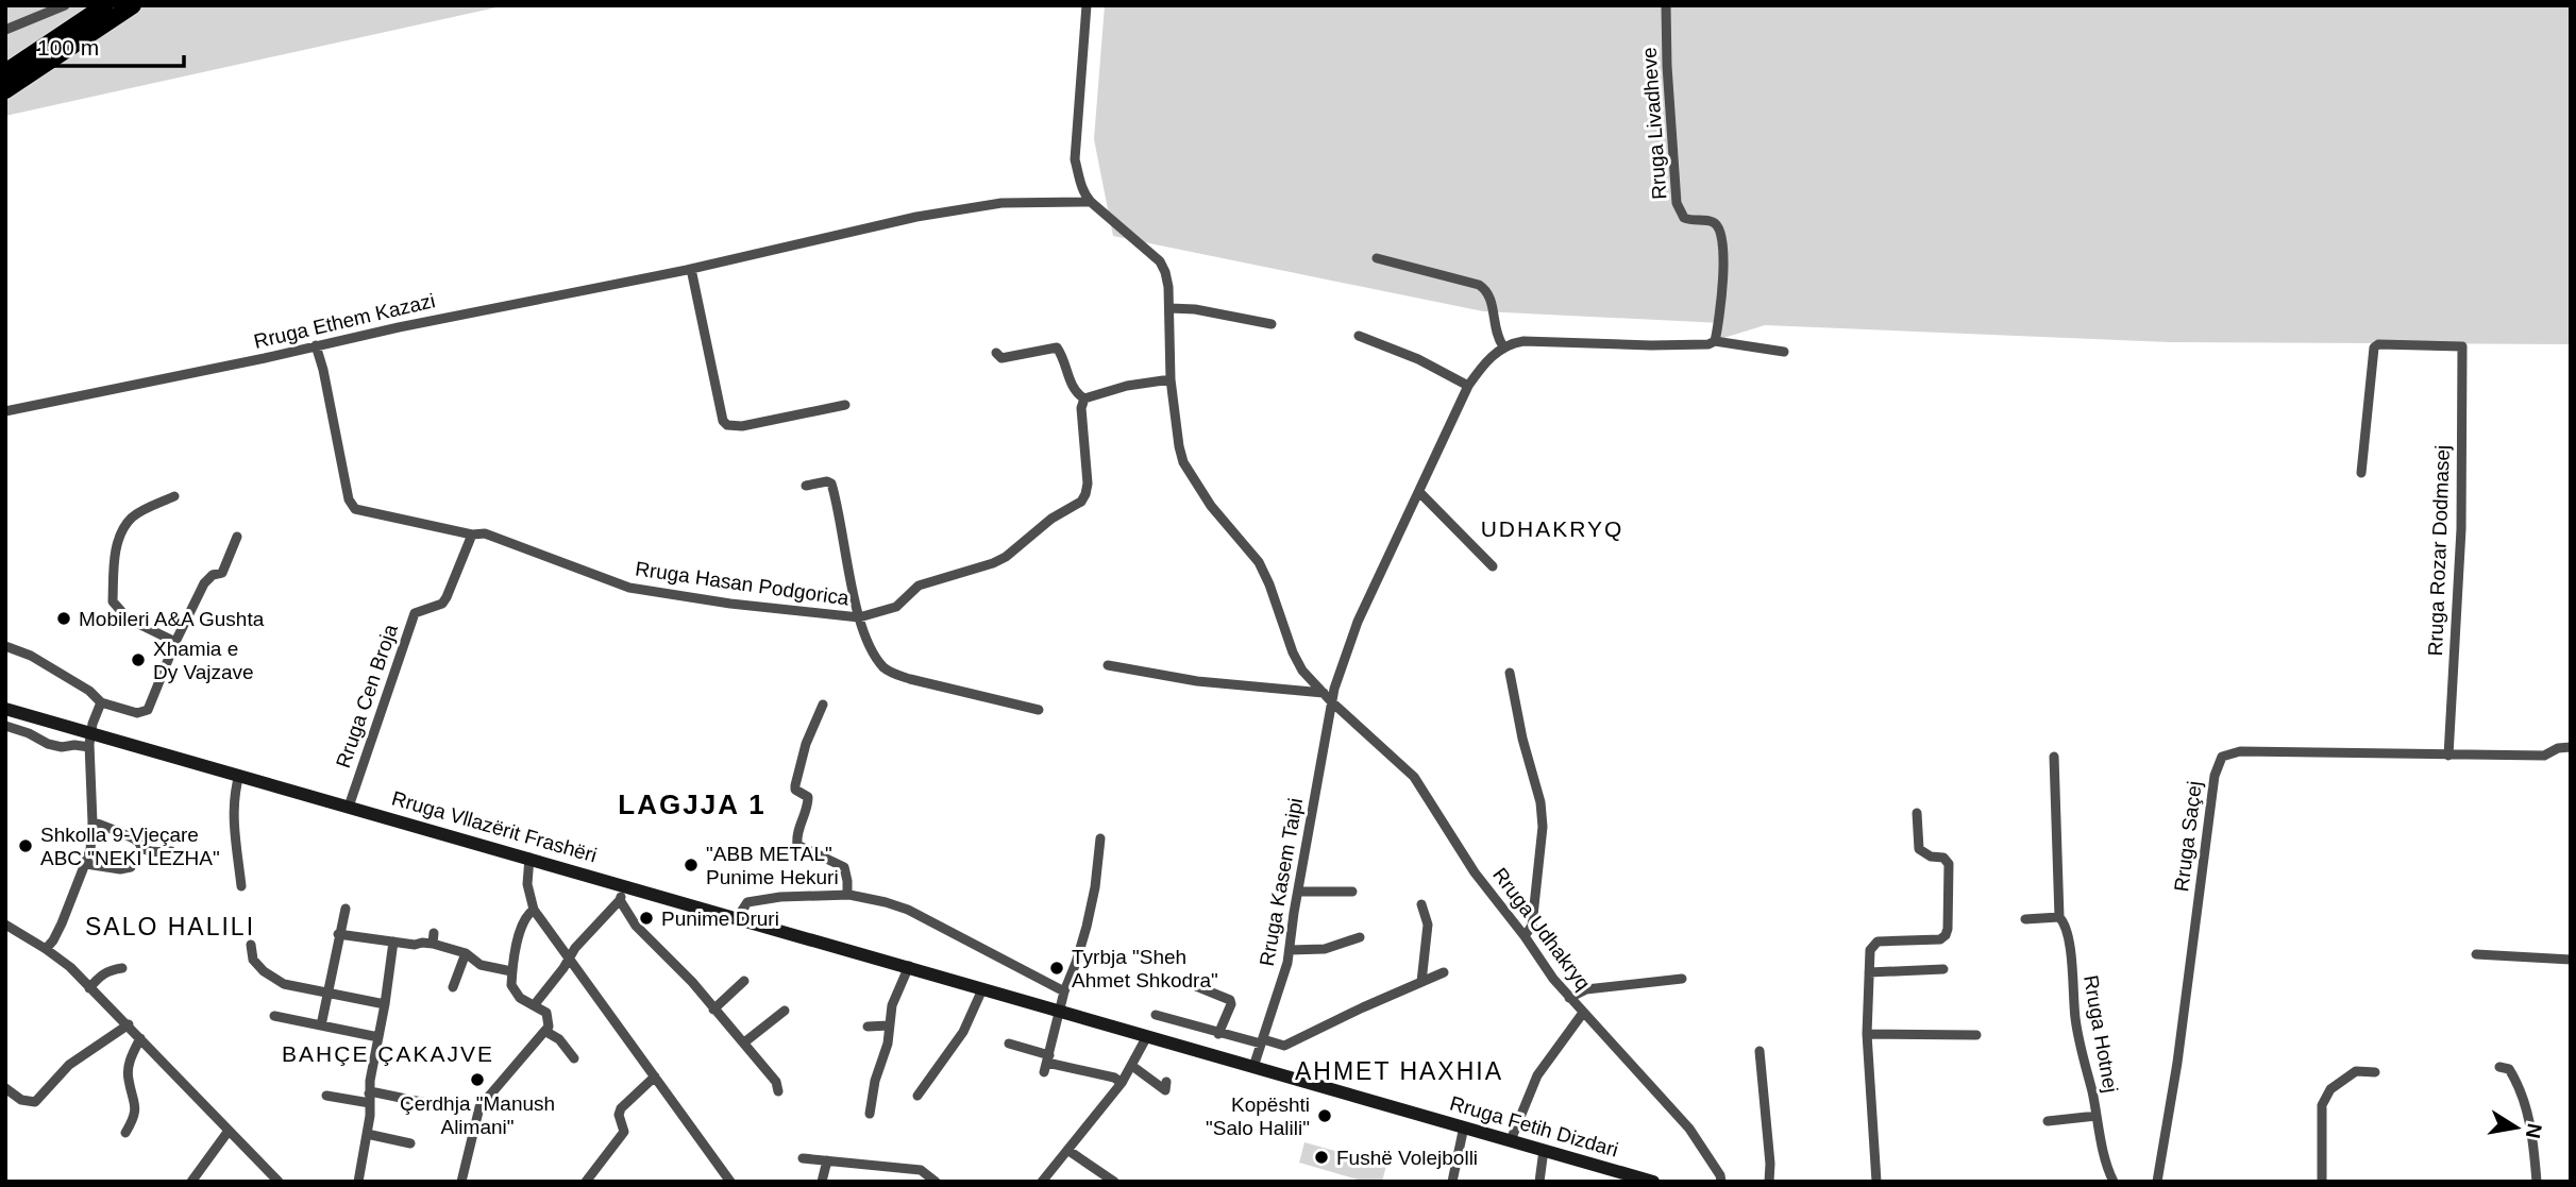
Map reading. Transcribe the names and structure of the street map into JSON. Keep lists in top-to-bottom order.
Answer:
{
  "streets": {
    "main road": ["Rruga Vllazërit Frashëri", "Rruga Fetih Dizdari"],
    "street": [
      "Rruga Livadheve",
      "Rruga Ethem Kazazi",
      "Rruga Rozar Dodmasej",
      "Rruga Hasan Podgorica",
      "Rruga Cen Broja",
      "Rruga Saçej",
      "Rruga Kasem Taipi",
      "Rruga Udhakryq",
      "Rruga Hotnej"
    ]
  },
  "crossings": [
    ["Rruga Ethem Kazazi", "Rruga Hasan Podgorica"],
    ["Rruga Ethem Kazazi", "Rruga Udhakryq"],
    ["Rruga Rozar Dodmasej", "Rruga Saçej"],
    ["Rruga Hasan Podgorica", "Rruga Cen Broja"],
    ["Rruga Cen Broja", "Rruga Vllazërit Frashëri"],
    ["Rruga Vllazërit Frashëri", "Rruga Fetih Dizdari"],
    ["Rruga Kasem Taipi", "Rruga Udhakryq"],
    ["Rruga Kasem Taipi", "Rruga Fetih Dizdari"]
  ],
  "districts": [
    "UDHAKRYQ",
    "LAGJJA 1",
    "SALO HALILI",
    "BAHÇE ÇAKAJVE",
    "AHMET HAXHIA"
  ],
  "places": [
    "Mobileri A&A Gushta",
    "Xhamia e Dy Vajzave",
    "Shkolla 9-Vjeçare ABC \"NEKI LEZHA\"",
    "\"ABB METAL\" Punime Hekuri",
    "Punime Druri",
    "Tyrbja \"Sheh Ahmet Shkodra\"",
    "Çerdhja \"Manush Alimani\"",
    "Kopështi \"Salo Halili\"",
    "Fushë Volejbolli"
  ],
  "scale_bar": "100 m",
  "north": "right"
}
